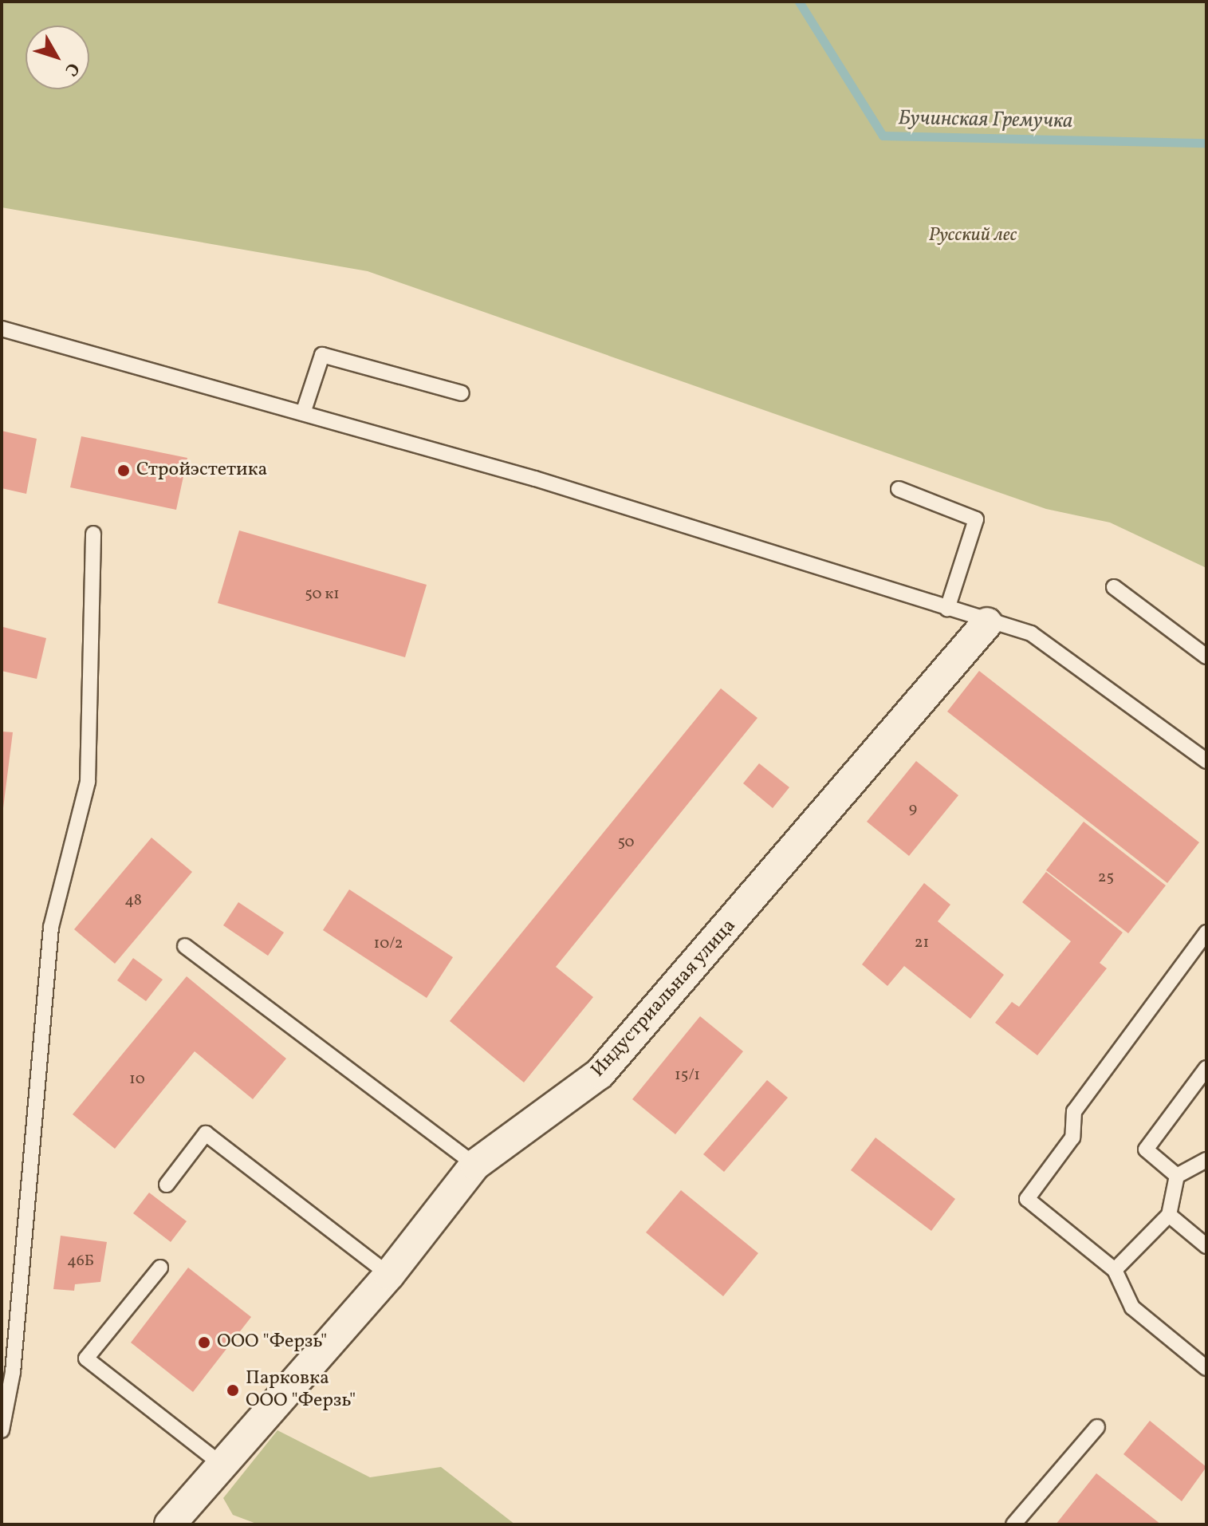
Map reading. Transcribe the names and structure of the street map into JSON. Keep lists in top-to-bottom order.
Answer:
{
  "streets": {
    "street": ["Индустриальная улица"]
  },
  "water": ["Бучинская Гремучка"],
  "parks": ["Русский лес"],
  "places": ["Стройэстетика", "ООО \"Ферзь\"", "Парковка ООО \"Ферзь\""],
  "house_numbers": [
    "50 к1",
    "9",
    "50",
    "25",
    "48",
    "21",
    "10/2",
    "15/1",
    "10",
    "46Б"
  ],
  "north": "bottom right"
}
